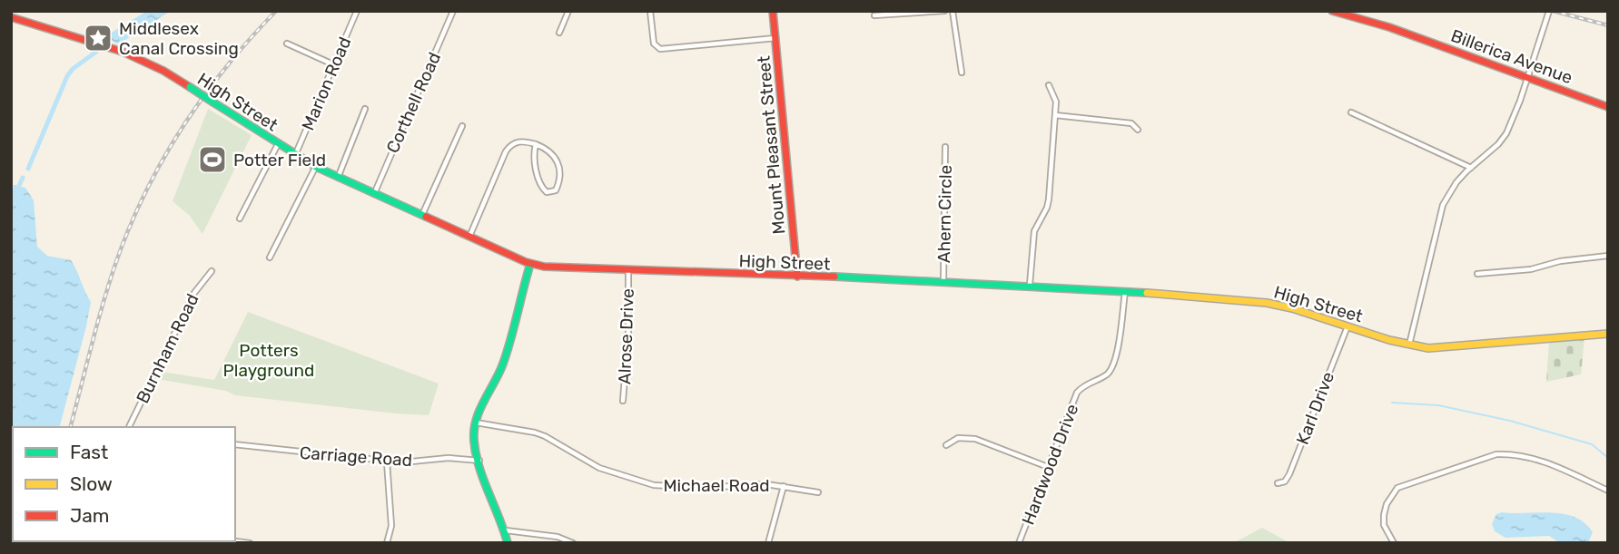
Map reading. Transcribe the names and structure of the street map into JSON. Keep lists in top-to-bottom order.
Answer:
{
  "streets": {
    "main road": ["Billerica Avenue", "High Street", "Mount Pleasant Street"],
    "street": [
      "Marion Road",
      "Corthell Road",
      "Ahern Circle",
      "Alrose Drive",
      "Burnham Road",
      "Karl Drive",
      "Carriage Road",
      "Hardwood Drive",
      "Michael Road"
    ]
  },
  "crossings": [
    ["Marion Road", "High Street"],
    ["High Street", "Corthell Road"],
    ["High Street", "Mount Pleasant Street"],
    ["High Street", "Ahern Circle"],
    ["High Street", "Alrose Drive"],
    ["High Street", "Karl Drive"],
    ["High Street", "Hardwood Drive"]
  ],
  "parks": ["Potters Playground"],
  "places": {
    "place": ["Middlesex Canal Crossing"],
    "sports": ["Potter Field"]
  },
  "legend": ["Fast", "Slow", "Jam"]
}
